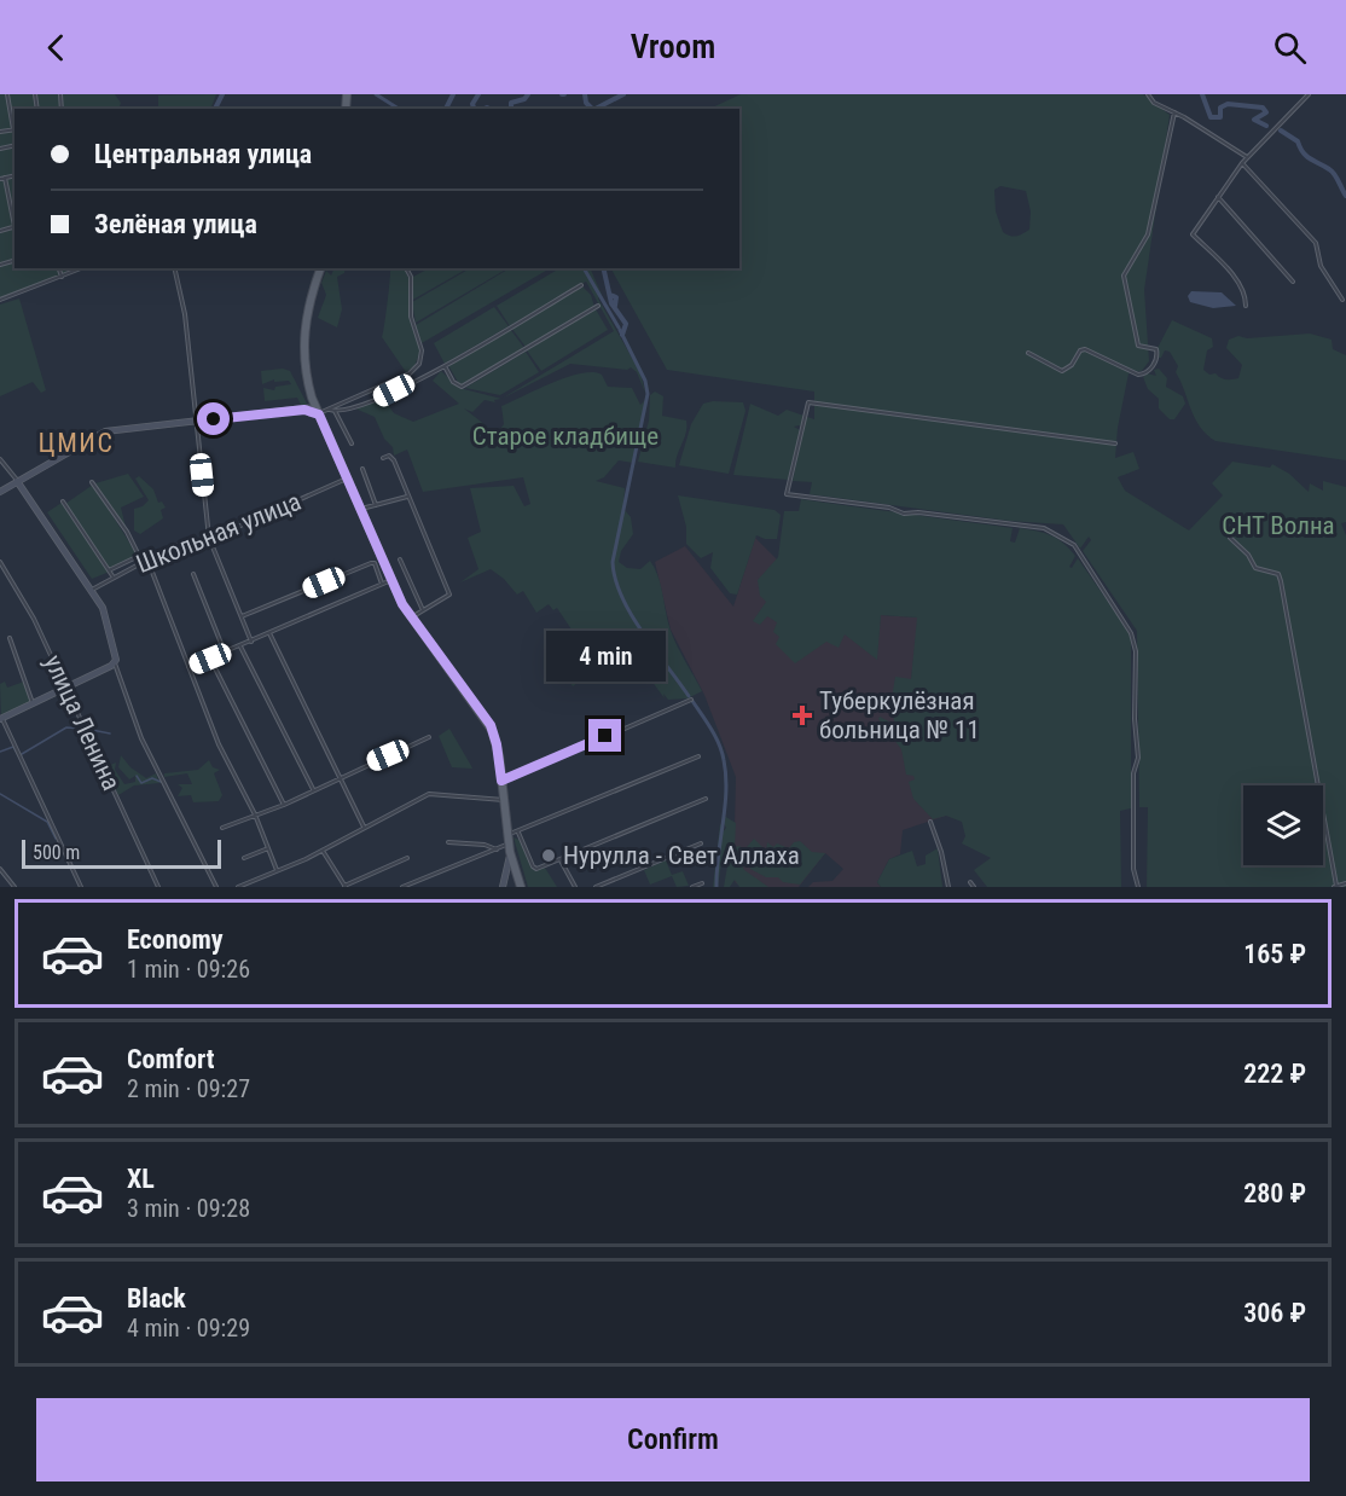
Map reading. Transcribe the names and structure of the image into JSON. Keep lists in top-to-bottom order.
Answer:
{
  "streets": {
    "street": ["Школьная улица", "улица Ленина"]
  },
  "districts": ["ЦМИС"],
  "parks": ["Старое кладбище", "СНТ Волна"],
  "places": {
    "health": ["Туберкулёзная больница № 11"],
    "other": ["Нурулла - Свет Аллаха"]
  },
  "scale_bar": "500 m",
  "page": {
    "header": "Vroom",
    "banner": ["Центральная улица", "Зелёная улица"],
    "bubble": "4 min",
    "scale": "500 m",
    "list": [
      {
        "name": "Economy",
        "note": "1 min · 09:26",
        "value": "165 ₽"
      },
      {
        "name": "Comfort",
        "note": "2 min · 09:27",
        "value": "222 ₽"
      },
      {
        "name": "XL",
        "note": "3 min · 09:28",
        "value": "280 ₽"
      },
      {
        "name": "Black",
        "note": "4 min · 09:29",
        "value": "306 ₽"
      }
    ],
    "buttons": "Confirm"
  }
}
